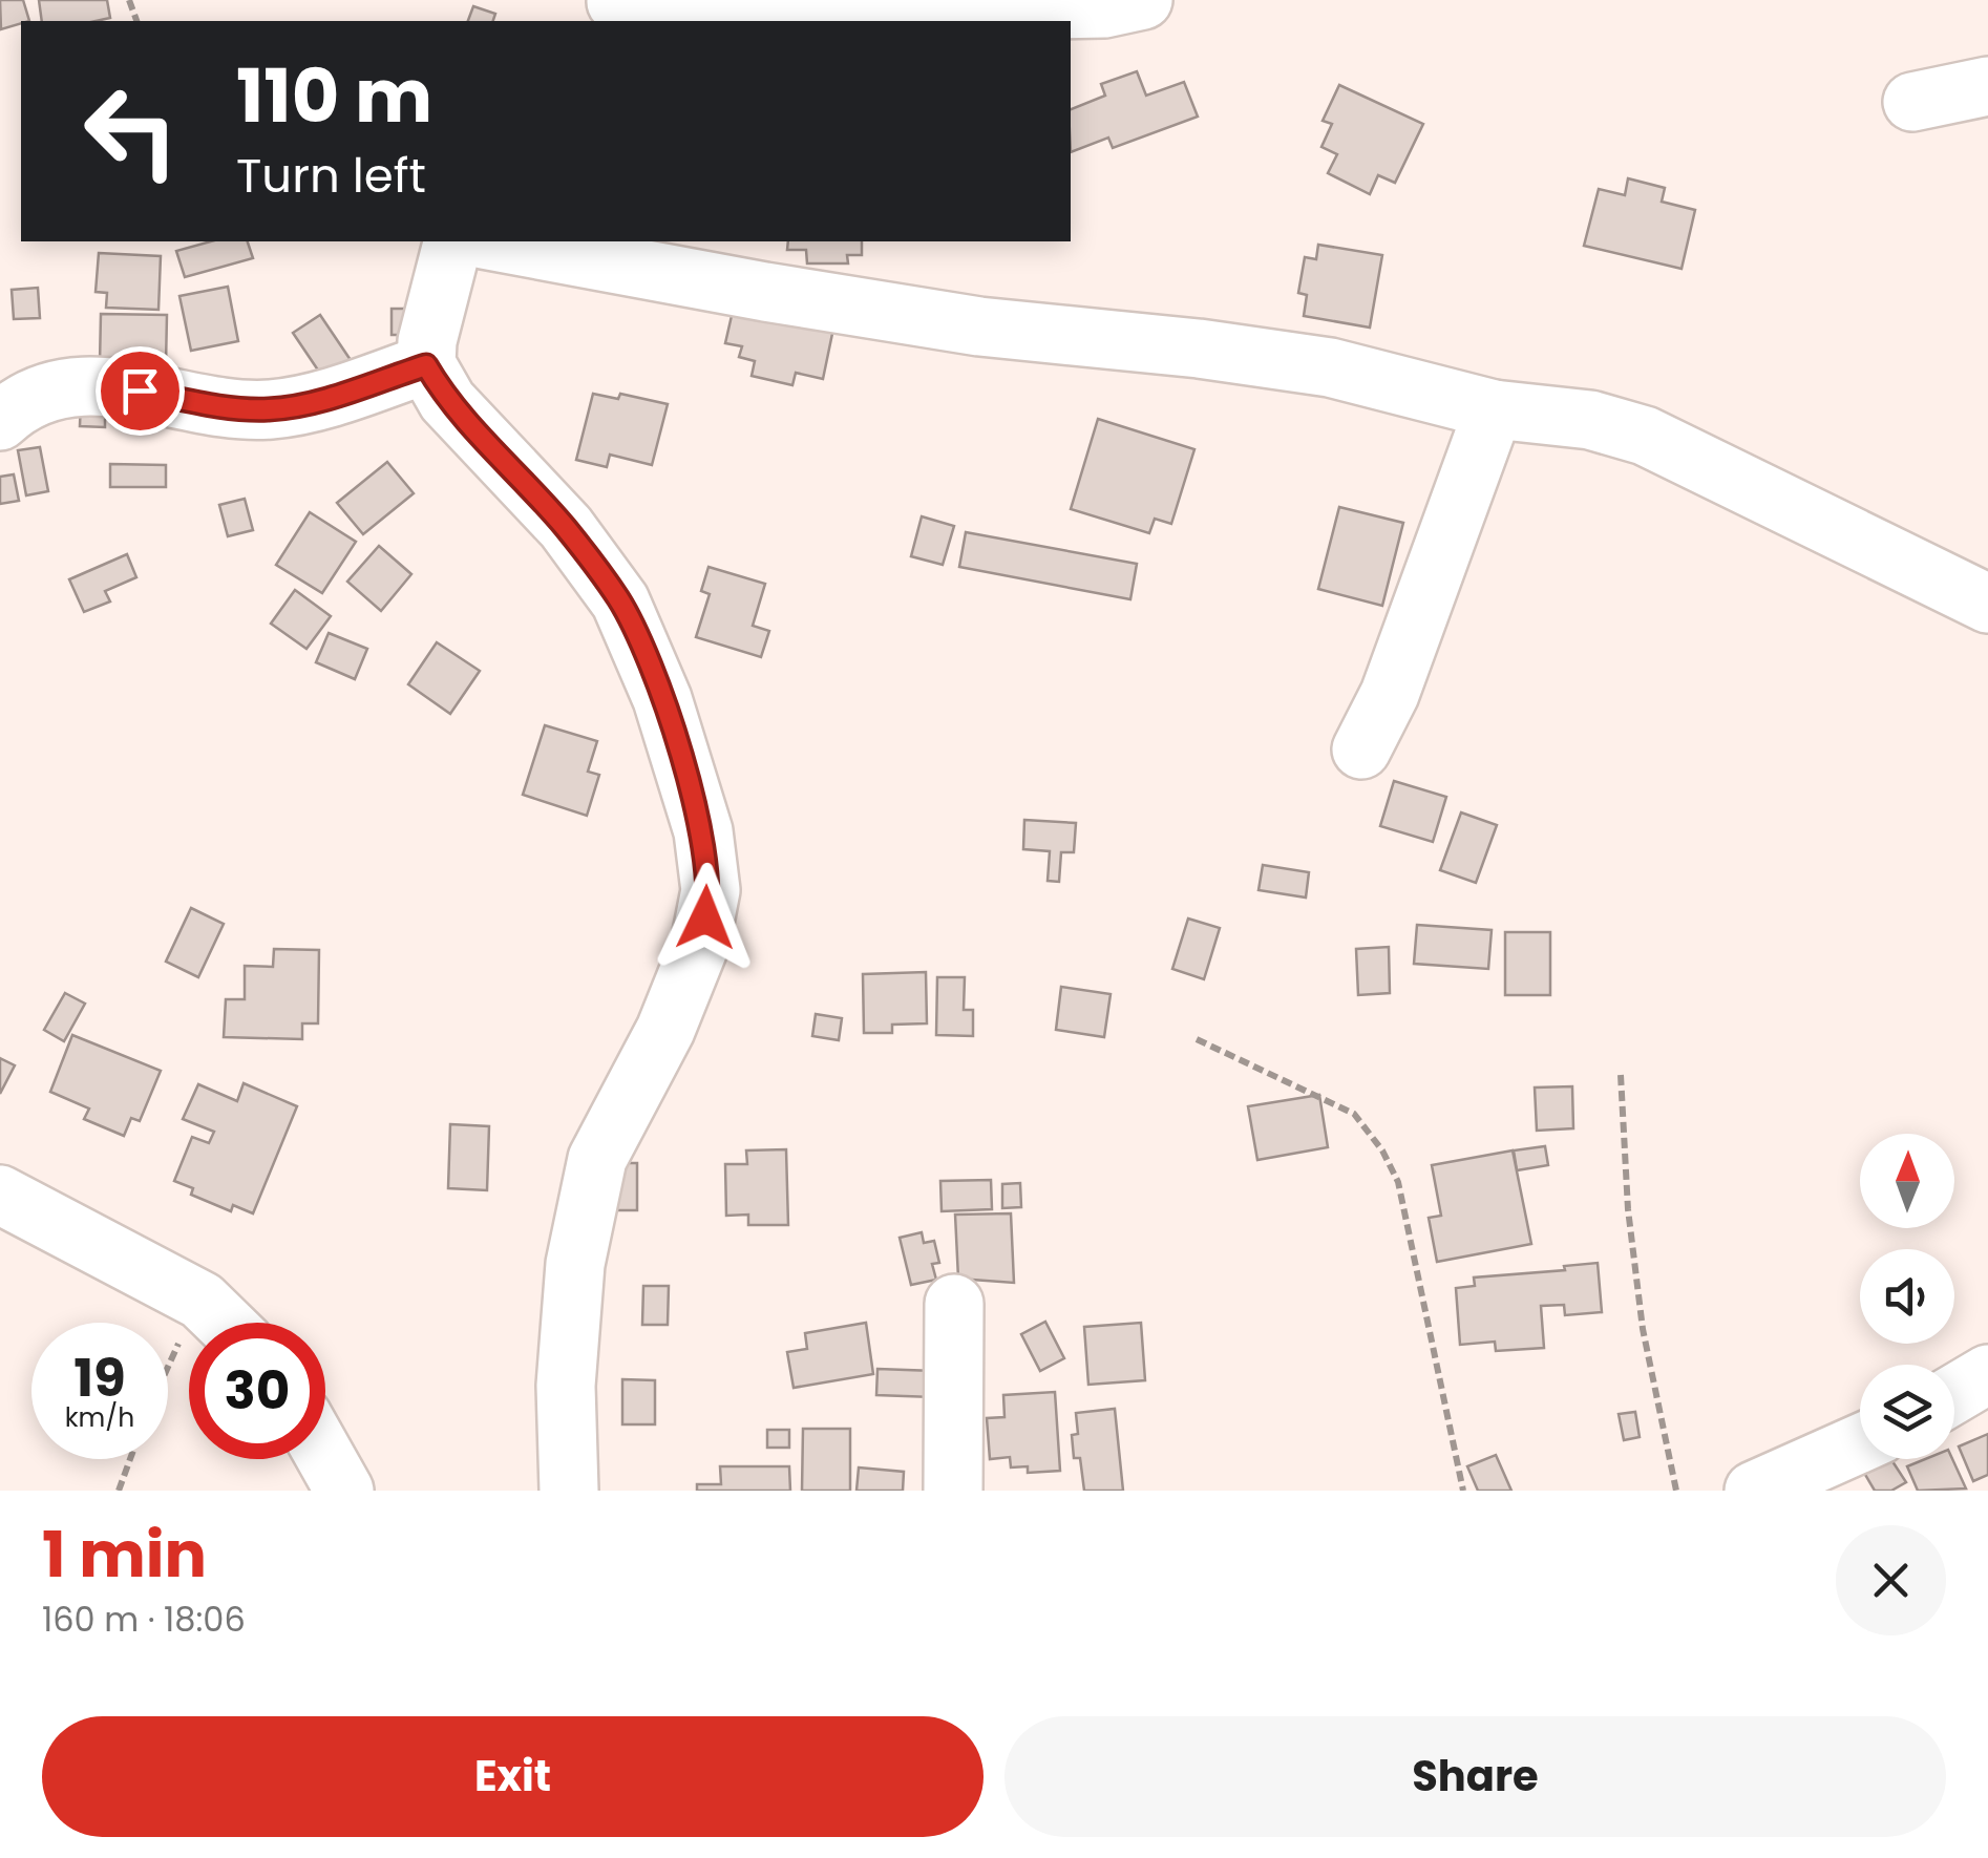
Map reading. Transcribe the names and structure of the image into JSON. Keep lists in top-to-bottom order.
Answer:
{
  "north": "top",
  "page": {
    "turn": ["110 m", "Turn left"],
    "speed": "19 km/h",
    "limit": "30",
    "heading": ["1 min", "160 m · 18:06"],
    "buttons": ["Exit", "Share"]
  }
}
